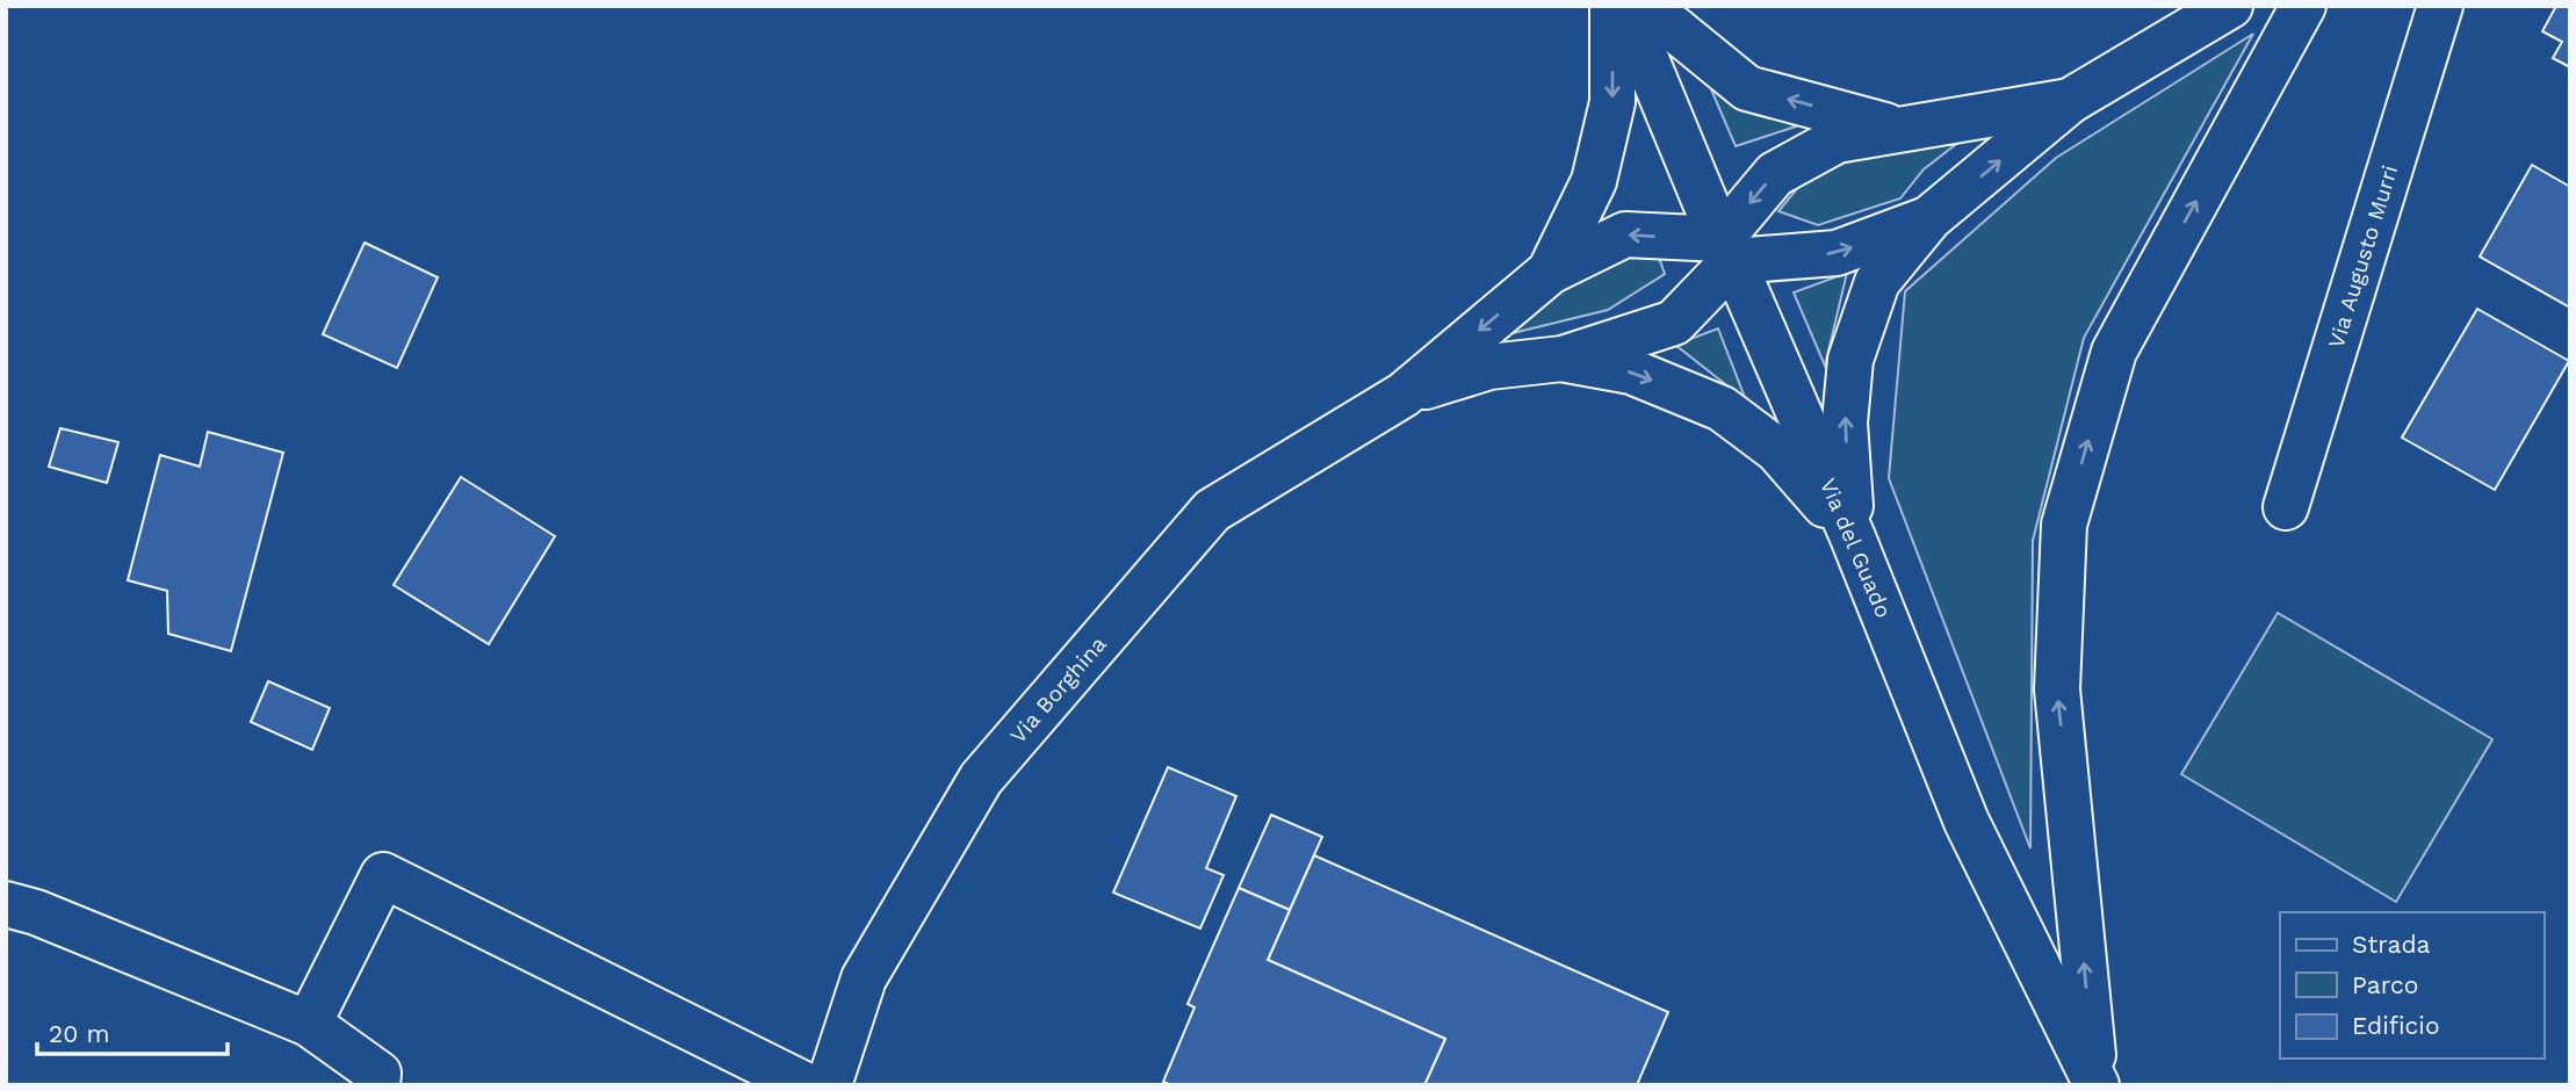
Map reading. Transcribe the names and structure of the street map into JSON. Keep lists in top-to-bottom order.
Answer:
{
  "streets": {
    "street": ["Via Augusto Murri", "Via del Guado", "Via Borghina"]
  },
  "crossings": [
    ["Via del Guado", "Via Borghina"]
  ],
  "legend": ["Strada", "Parco", "Edificio"],
  "scale_bar": "20 m"
}
